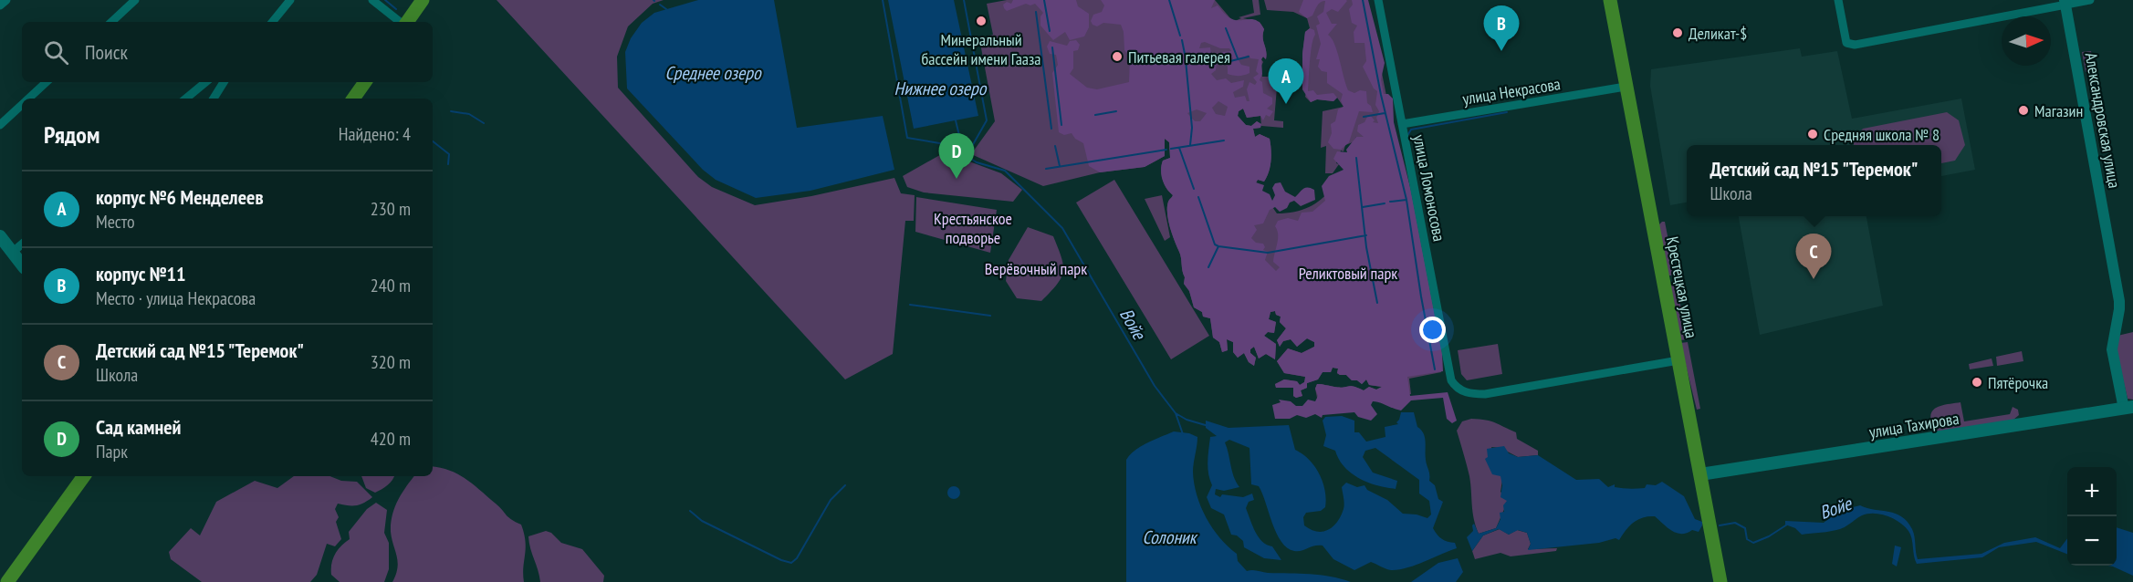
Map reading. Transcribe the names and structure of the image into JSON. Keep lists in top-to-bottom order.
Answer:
{
  "streets": {
    "main road": ["Крестецкая улица", "улица Тахирова"],
    "street": ["улица Некрасова", "Александровская улица", "улица Ломоносова"]
  },
  "crossings": [
    ["улица Некрасова", "улица Ломоносова"],
    ["улица Некрасова", "Крестецкая улица"],
    ["Александровская улица", "улица Тахирова"],
    ["улица Ломоносова", "Крестецкая улица"],
    ["Крестецкая улица", "улица Тахирова"]
  ],
  "water": [
    "Среднее озеро",
    "Нижнее озеро",
    "Войе",
    "Солоник"
  ],
  "parks": ["Крестьянское подворье", "Верёвочный парк", "Реликтовый парк"],
  "places": [
    "Минеральный бассейн имени Гааза",
    "Деликат-$",
    "Питьевая галерея",
    "Магазин",
    "Средняя школа № 8",
    "Пятёрочка"
  ],
  "north": "right",
  "page": {
    "pins": [
      "B",
      "A",
      "D",
      "C"
    ],
    "search": "Поиск",
    "heading": ["Рядом", "Найдено: 4"],
    "popup": ["Детский сад №15 \"Теремок\"", "Школа"],
    "list": [
      {
        "mark": "A",
        "name": "корпус №6 Менделеев",
        "note": "Место",
        "value": "230 m"
      },
      {
        "mark": "B",
        "name": "корпус №11",
        "note": "Место · улица Некрасова",
        "value": "240 m"
      },
      {
        "mark": "C",
        "name": "Детский сад №15 \"Теремок\"",
        "note": "Школа",
        "value": "320 m"
      },
      {
        "mark": "D",
        "name": "Сад камней",
        "note": "Парк",
        "value": "420 m"
      }
    ],
    "map_buttons": ["+", "−"]
  }
}
